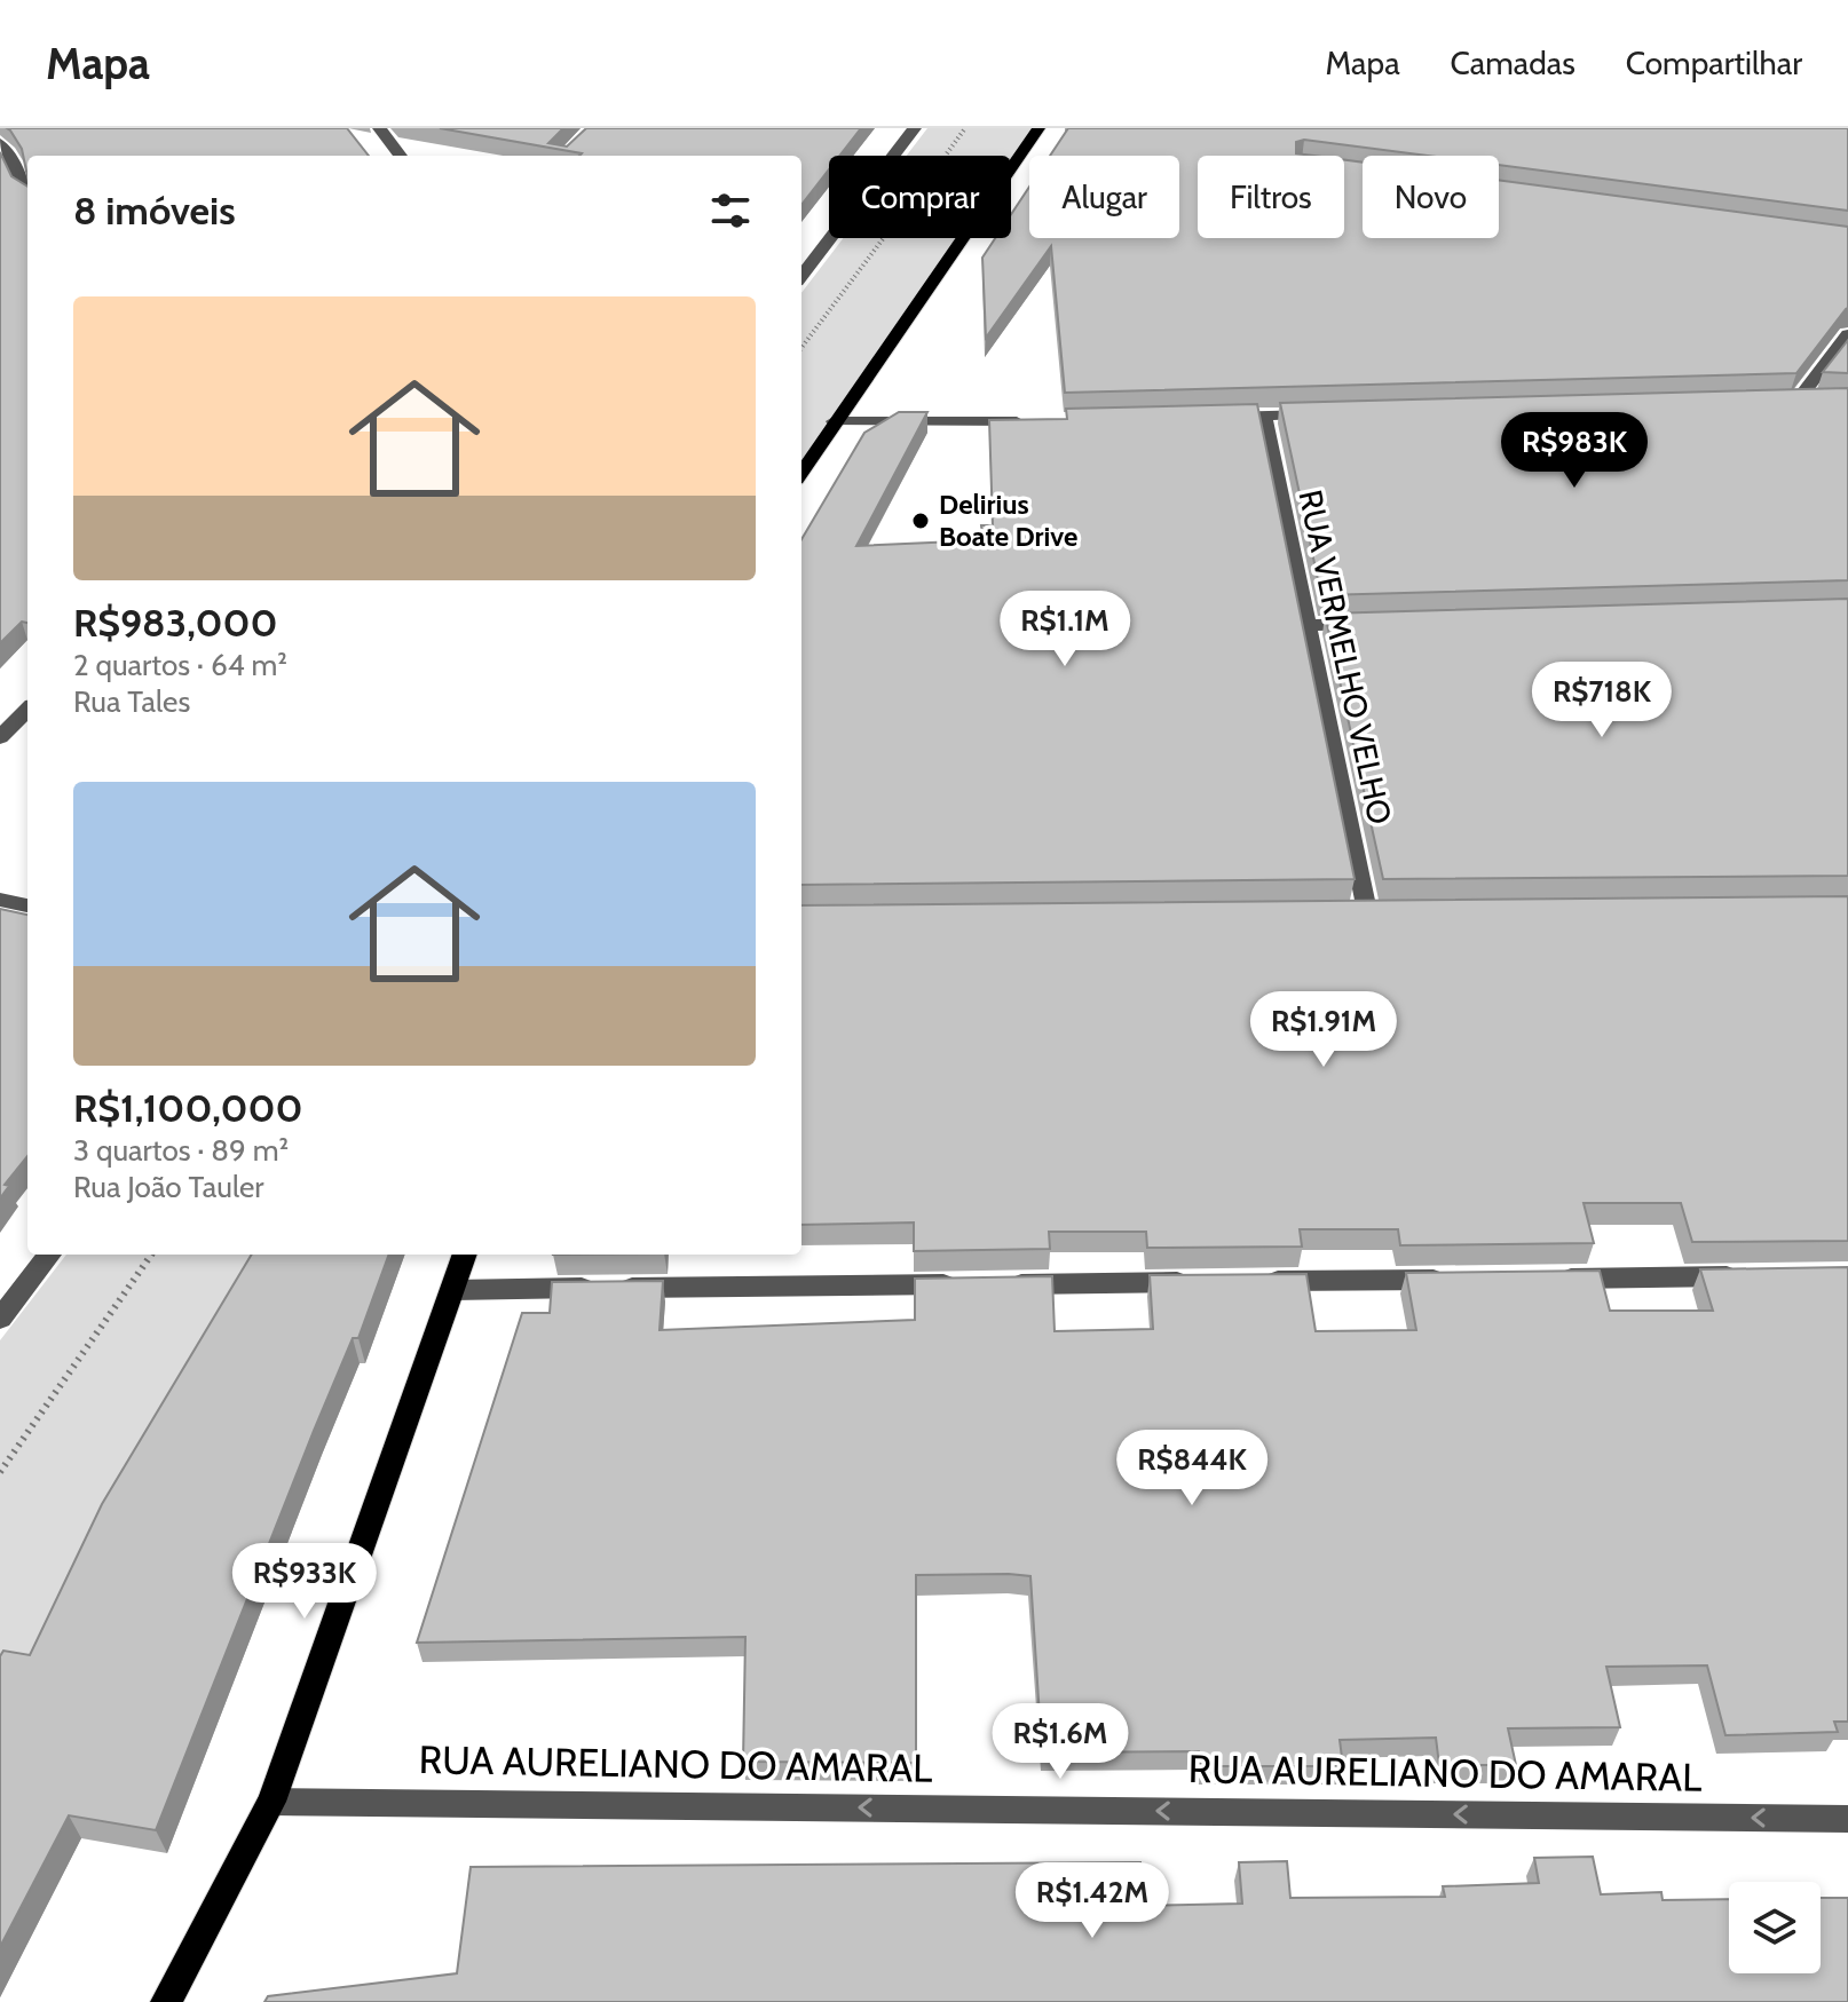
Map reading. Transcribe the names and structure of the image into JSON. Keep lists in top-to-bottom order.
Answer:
{
  "streets": {
    "street": ["RUA VERMELHO VELHO", "RUA AURELIANO DO AMARAL"]
  },
  "one_way": ["RUA AURELIANO DO AMARAL"],
  "places": ["Delirius Boate Drive"],
  "page": {
    "header": "Mapa",
    "nav": ["Mapa", "Camadas", "Compartilhar"],
    "chip": [
      "Comprar",
      "Alugar",
      "Filtros",
      "Novo"
    ],
    "heading": "8 imóveis",
    "list": [
      {
        "name": "R$983,000",
        "note": "2 quartos · 64 m² · Rua Tales"
      },
      {
        "name": "R$1,100,000",
        "note": "3 quartos · 89 m² · Rua João Tauler"
      }
    ],
    "price": [
      "R$983K",
      "R$1.1M",
      "R$718K",
      "R$1.91M",
      "R$844K",
      "R$933K",
      "R$1.6M",
      "R$1.42M"
    ]
  }
}
